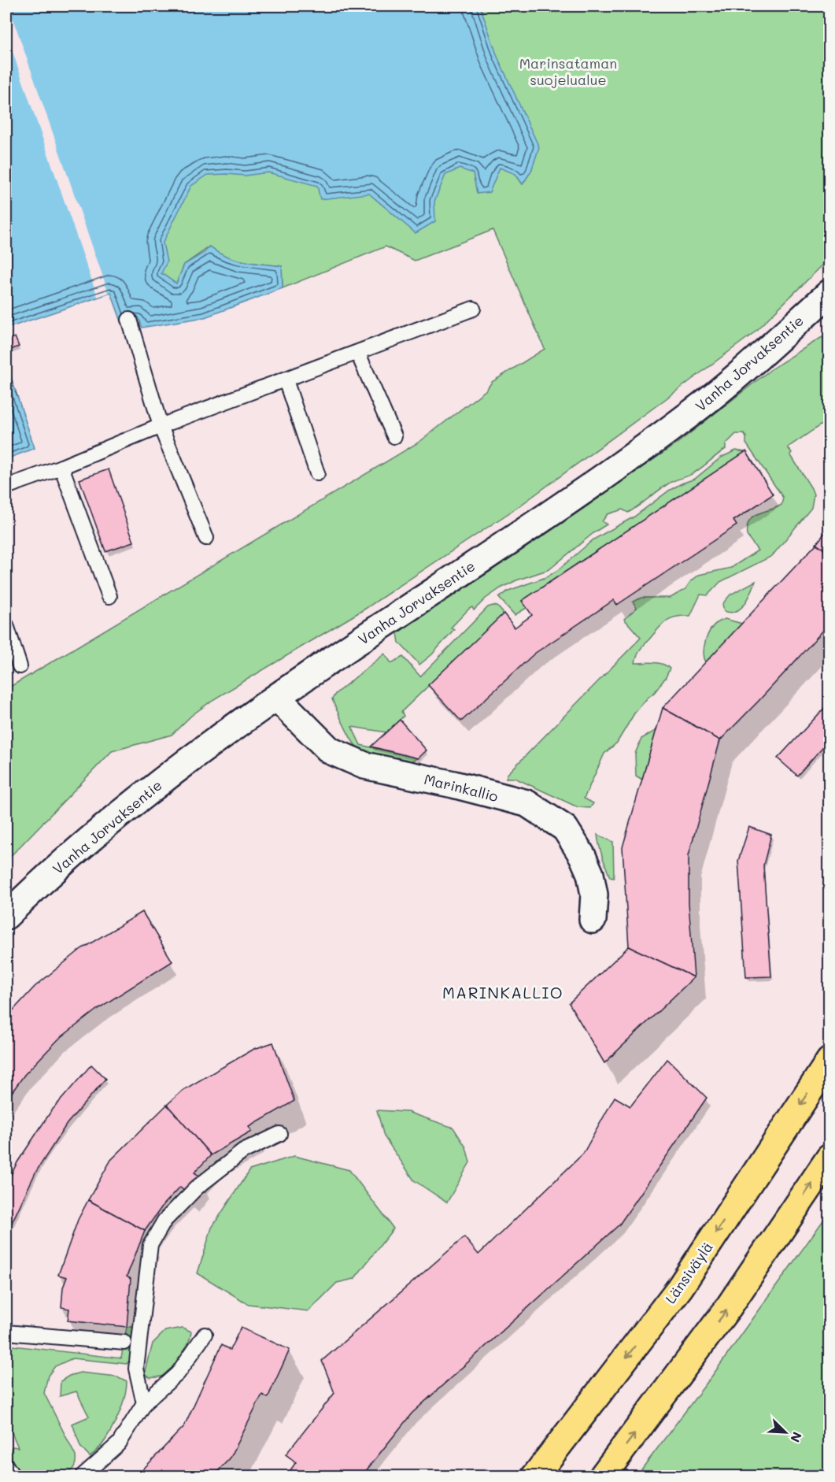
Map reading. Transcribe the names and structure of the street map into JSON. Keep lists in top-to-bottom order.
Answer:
{
  "streets": {
    "highway": ["Länsiväylä"],
    "main road": ["Vanha Jorvaksentie", "Marinkallio"]
  },
  "crossings": [
    ["Vanha Jorvaksentie", "Marinkallio"]
  ],
  "districts": ["MARINKALLIO"],
  "parks": ["Marinsataman suojelualue"],
  "north": "bottom right"
}
